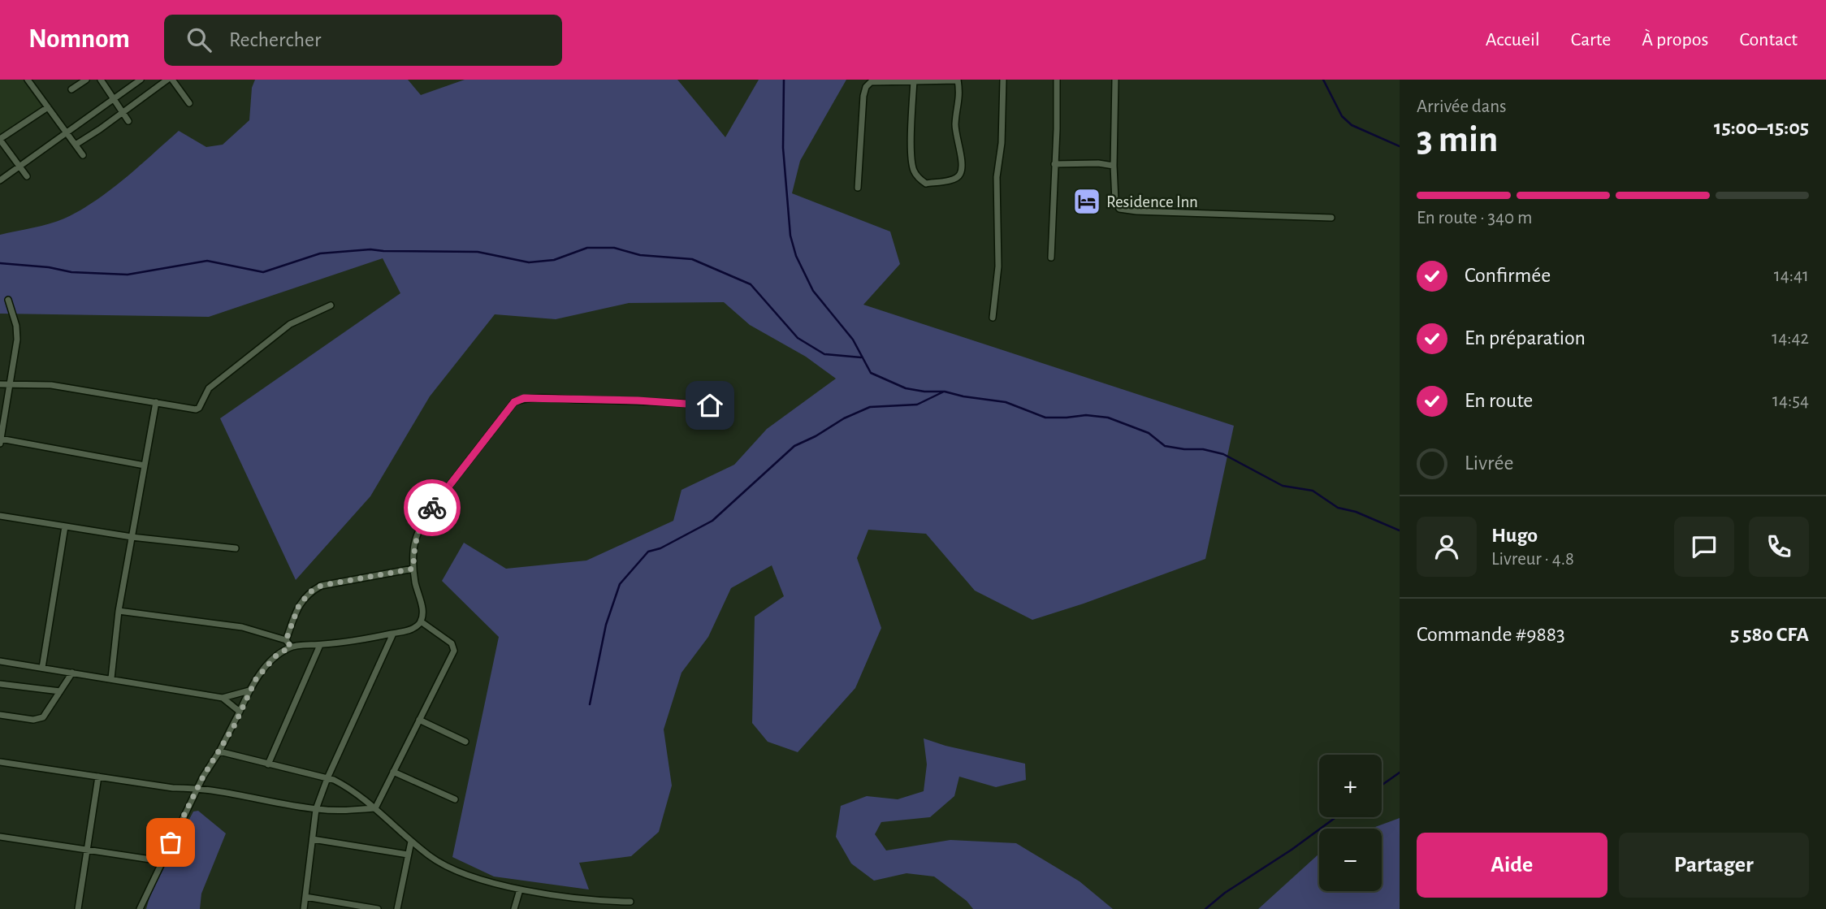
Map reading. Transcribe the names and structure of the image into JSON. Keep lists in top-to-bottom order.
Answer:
{
  "places": {
    "hotel": ["Residence Inn"]
  },
  "page": {
    "header": "Nomnom",
    "search": "Rechercher",
    "nav": [
      "Accueil",
      "Carte",
      "À propos",
      "Contact"
    ],
    "heading": ["3 min", "Arrivée dans", "15:00–15:05"],
    "panel": [
      "Hugo",
      "Livreur · 4.8",
      "Commande #9883",
      "5 580 CFA"
    ],
    "bar": "En route · 340 m",
    "list": [
      ["Confirmée", "14:41"],
      ["En préparation", "14:42"],
      ["En route", "14:54"],
      "Livrée"
    ],
    "map_buttons": ["+", "−"],
    "buttons": ["Aide", "Partager"]
  }
}
